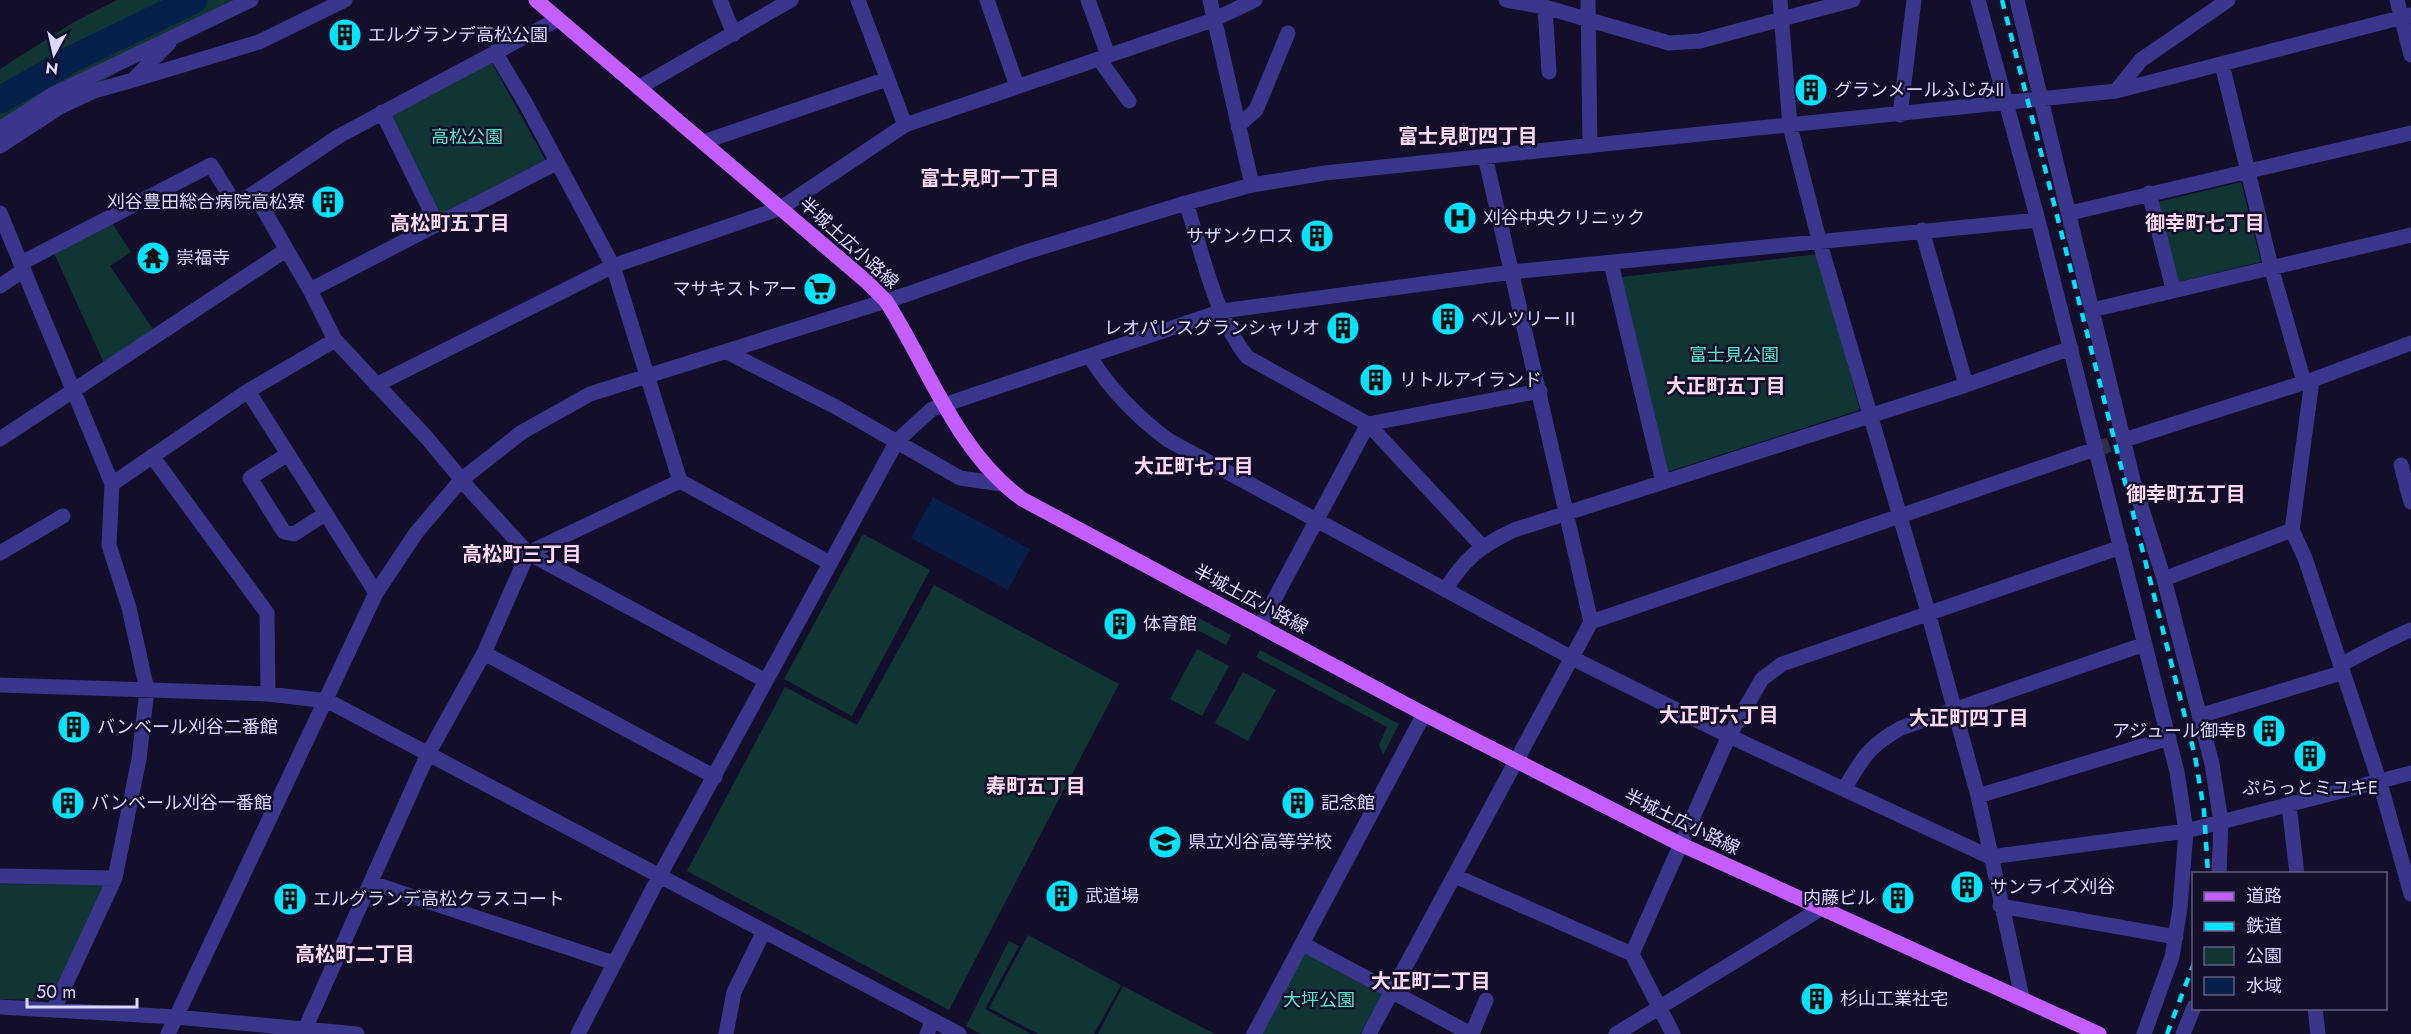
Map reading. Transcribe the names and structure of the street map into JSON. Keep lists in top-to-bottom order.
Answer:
{
  "streets": {
    "main road": ["半城土広小路線"]
  },
  "districts": [
    "富士見町四丁目",
    "富士見町一丁目",
    "高松町五丁目",
    "御幸町七丁目",
    "大正町五丁目",
    "大正町七丁目",
    "御幸町五丁目",
    "高松町三丁目",
    "大正町六丁目",
    "大正町四丁目",
    "寿町五丁目",
    "高松町二丁目",
    "大正町二丁目"
  ],
  "parks": ["高松公園", "富士見公園", "大坪公園"],
  "places": {
    "building": [
      "エルグランデ高松公園",
      "グランメールふじみII",
      "刈谷豊田総合病院高松寮",
      "サザンクロス",
      "ベルツリーⅡ",
      "レオパレスグランシャリオ",
      "リトルアイランド",
      "体育館",
      "バンベール刈谷二番館",
      "アジュール御幸B",
      "ぷらっとミユキE",
      "バンベール刈谷一番館",
      "記念館",
      "サンライズ刈谷",
      "武道場",
      "内藤ビル",
      "エルグランデ高松クラスコート",
      "杉山工業社宅"
    ],
    "hospital": ["刈谷中央クリニック"],
    "temple": ["崇福寺"],
    "supermarket": ["マサキストアー"],
    "school or university": ["県立刈谷高等学校"]
  },
  "legend": [
    "道路",
    "鉄道",
    "公園",
    "水域"
  ],
  "scale_bar": "50 m",
  "north": "bottom"
}
